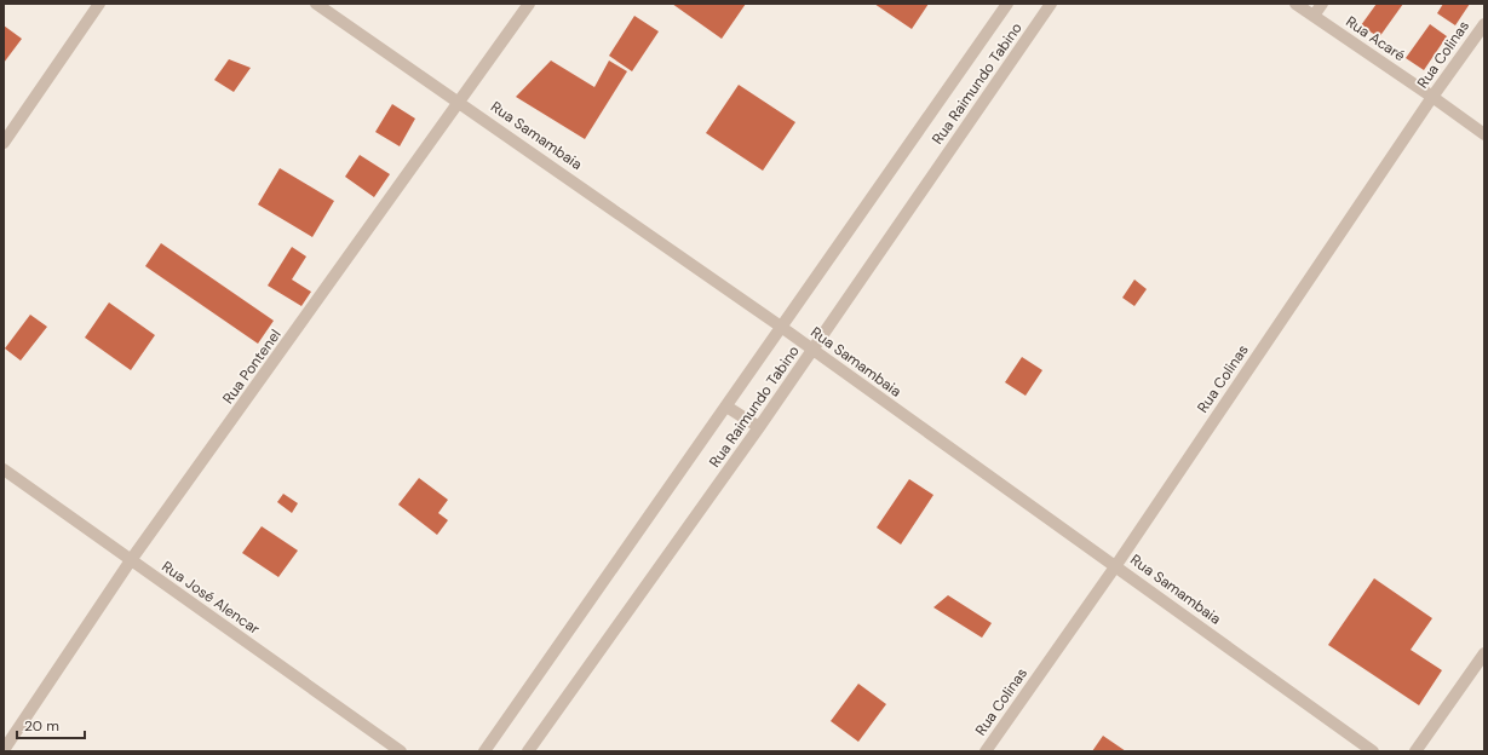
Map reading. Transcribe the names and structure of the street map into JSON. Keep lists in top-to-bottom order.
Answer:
{
  "streets": {
    "street": [
      "Rua Acaré",
      "Rua Colinas",
      "Rua Raimundo Tabino",
      "Rua Samambaia",
      "Rua Pontenel",
      "Rua José Alencar"
    ]
  },
  "crossings": [
    ["Rua Acaré", "Rua Colinas"],
    ["Rua Colinas", "Rua Samambaia"],
    ["Rua Raimundo Tabino", "Rua Samambaia"],
    ["Rua Samambaia", "Rua Pontenel"],
    ["Rua Pontenel", "Rua José Alencar"]
  ],
  "scale_bar": "20 m"
}
